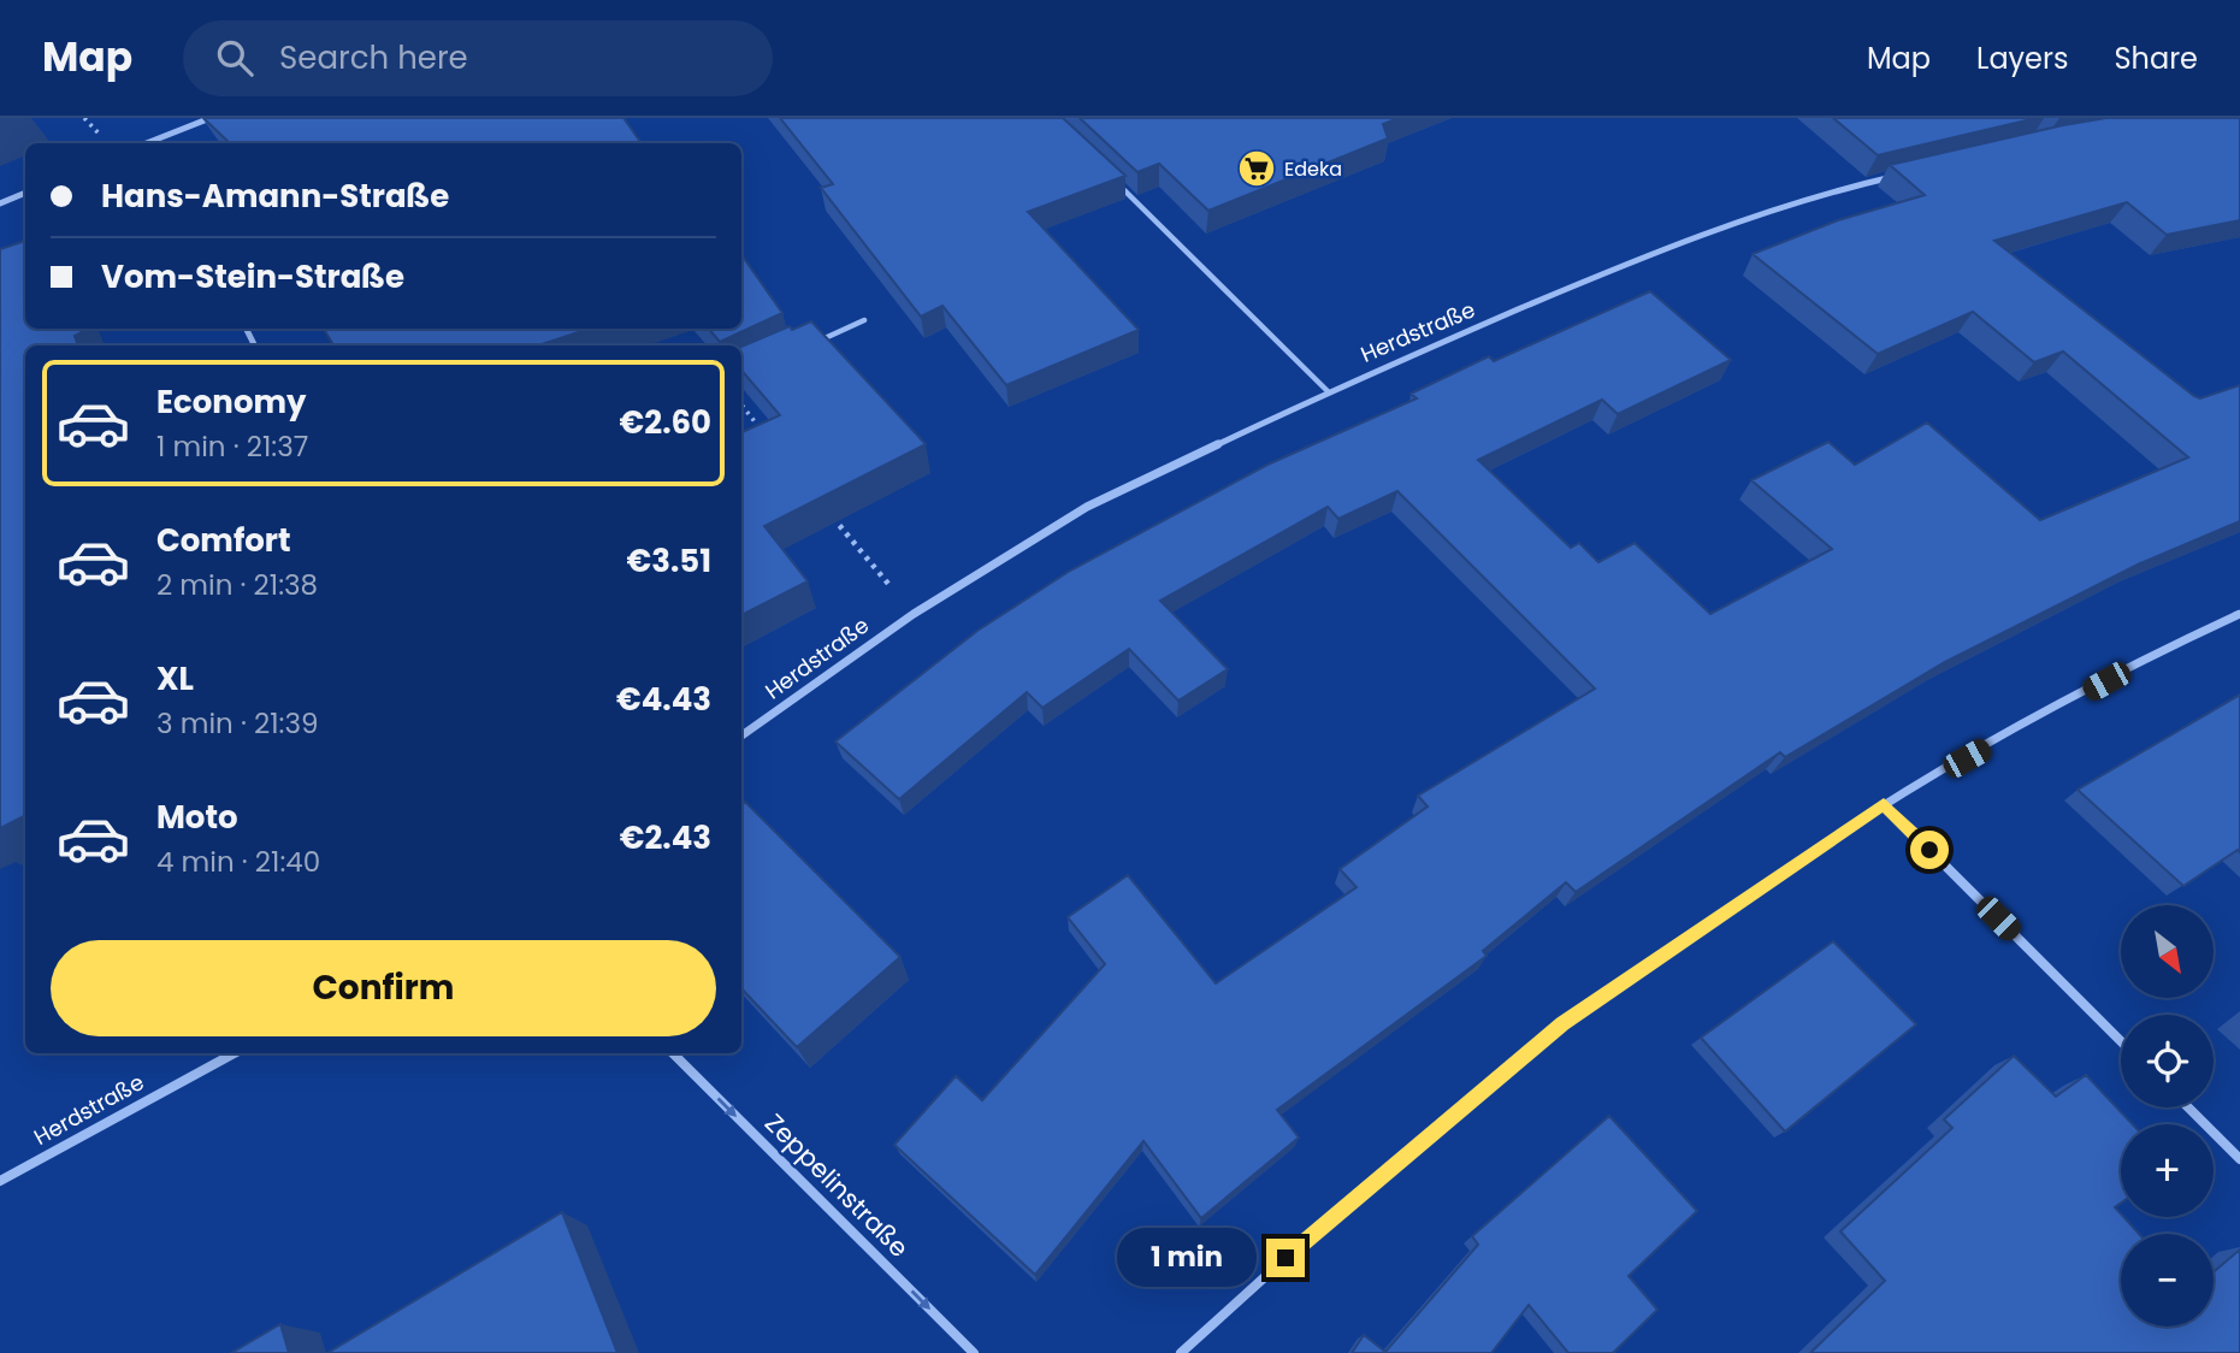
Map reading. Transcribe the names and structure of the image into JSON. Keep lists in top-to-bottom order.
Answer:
{
  "streets": {
    "street": ["Herdstraße", "Zeppelinstraße"]
  },
  "one_way": ["Zeppelinstraße"],
  "places": {
    "supermarket": ["Edeka"]
  },
  "north": "bottom right",
  "page": {
    "header": "Map",
    "search": "Search here",
    "nav": ["Map", "Layers", "Share"],
    "banner": ["Hans-Amann-Straße", "Vom-Stein-Straße"],
    "list": [
      {
        "name": "Economy",
        "note": "1 min · 21:37",
        "value": "€2.60"
      },
      {
        "name": "Comfort",
        "note": "2 min · 21:38",
        "value": "€3.51"
      },
      {
        "name": "XL",
        "note": "3 min · 21:39",
        "value": "€4.43"
      },
      {
        "name": "Moto",
        "note": "4 min · 21:40",
        "value": "€2.43"
      }
    ],
    "map_buttons": ["+", "−"],
    "buttons": "Confirm",
    "bubble": "1 min"
  }
}
